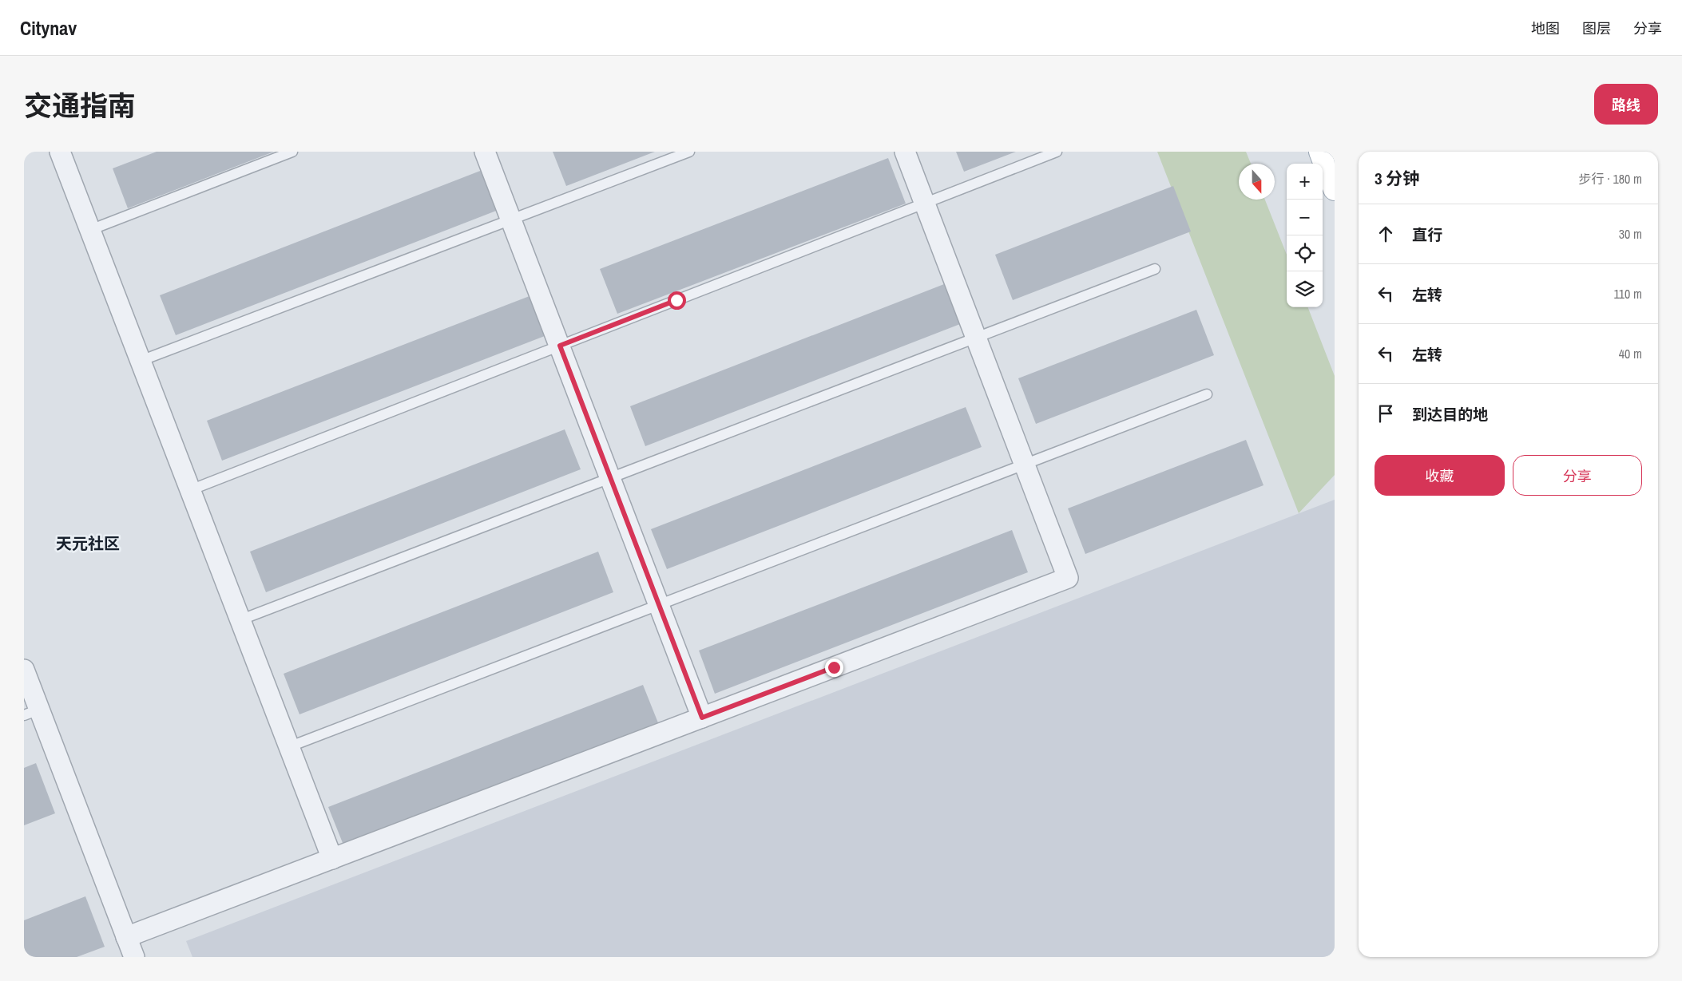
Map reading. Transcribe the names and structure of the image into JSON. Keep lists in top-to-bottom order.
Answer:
{
  "districts": ["天元社区"],
  "north": "bottom",
  "page": {
    "header": "Citynav",
    "nav": ["地图", "图层", "分享"],
    "title": "交通指南",
    "buttons": [
      "路线",
      ["收藏", "分享"]
    ],
    "heading": ["3 分钟", "步行 · 180 m"],
    "map_buttons": ["+", "−"],
    "list": [
      ["直行", "30 m"],
      ["左转", "110 m"],
      ["左转", "40 m"],
      "到达目的地"
    ]
  }
}
